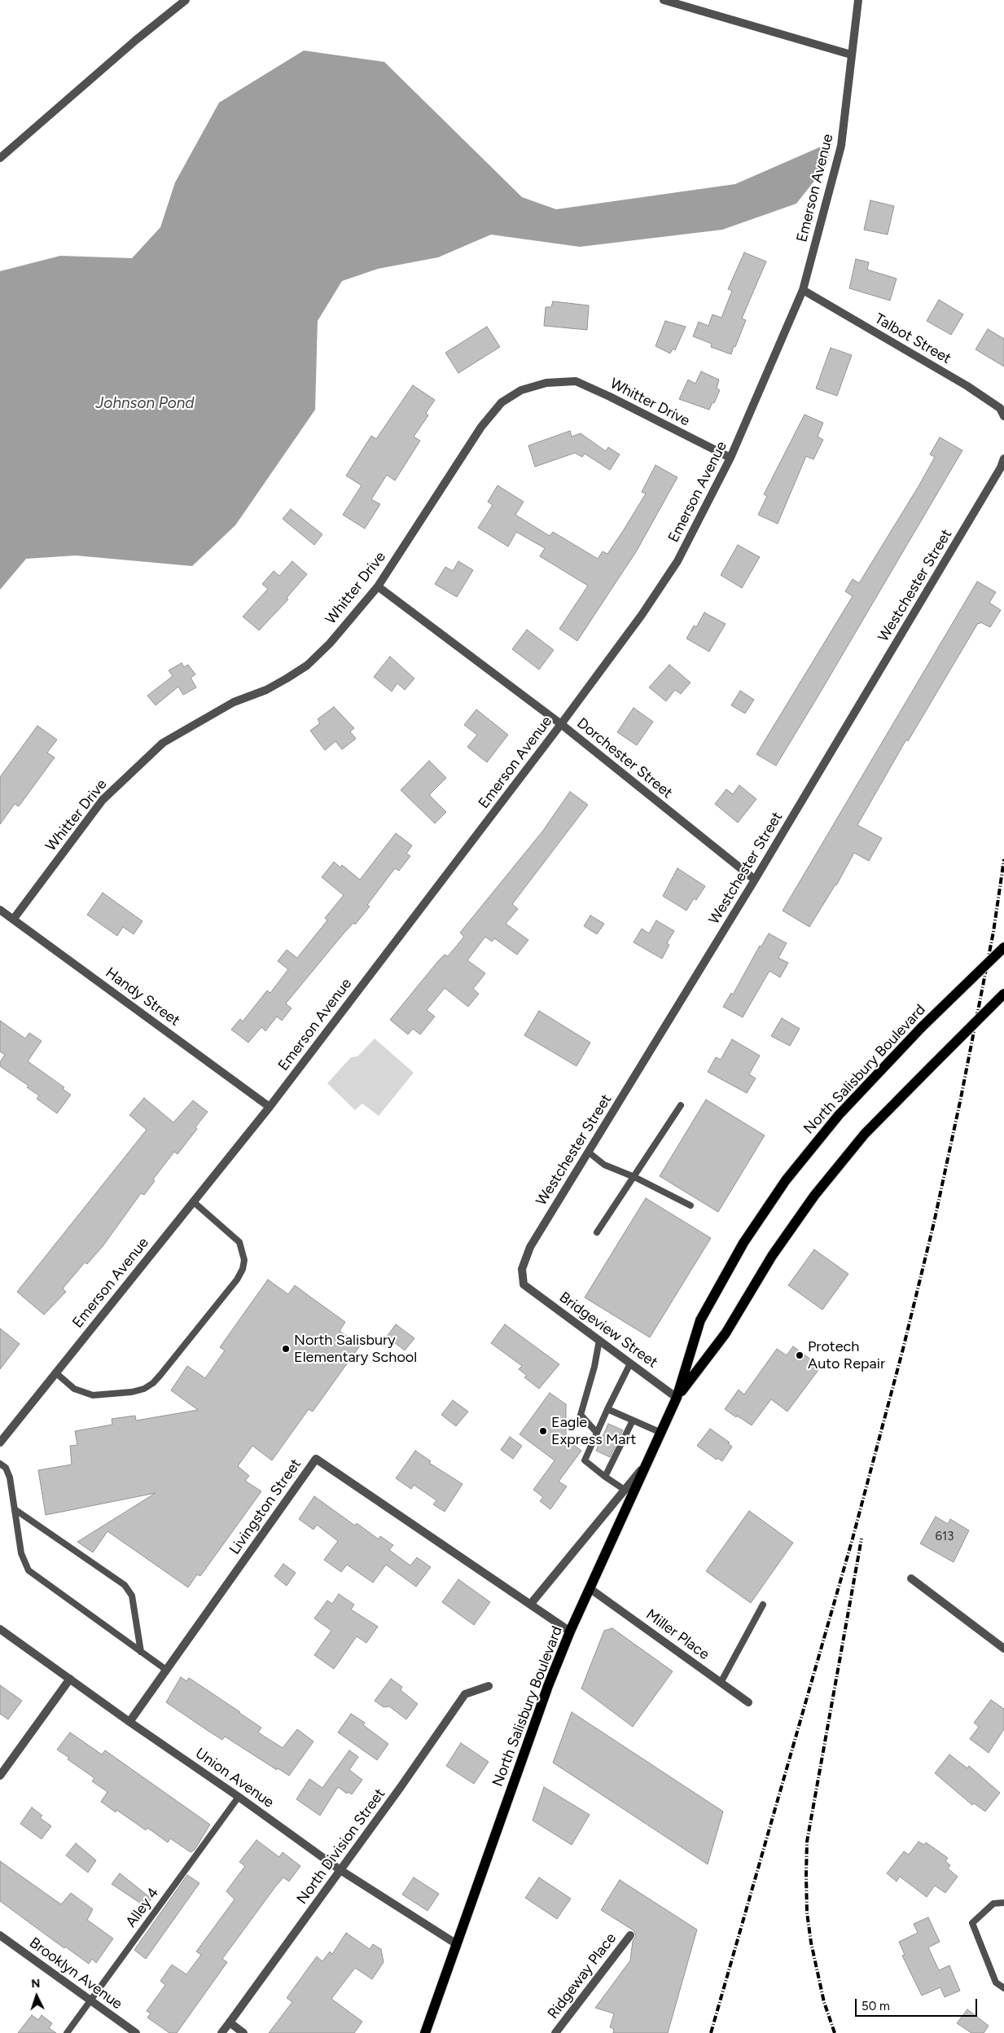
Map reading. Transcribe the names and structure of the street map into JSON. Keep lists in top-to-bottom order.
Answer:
{
  "streets": {
    "main road": ["North Salisbury Boulevard"],
    "street": [
      "Emerson Avenue",
      "Talbot Street",
      "Whitter Drive",
      "Westchester Street",
      "Dorchester Street",
      "Handy Street",
      "Bridgeview Street",
      "Livingston Street",
      "Miller Place",
      "Union Avenue",
      "North Division Street",
      "Brooklyn Avenue",
      "Ridgeway Place"
    ],
    "lane": ["Alley 4"]
  },
  "crossings": [
    ["Emerson Avenue", "Talbot Street"],
    ["Emerson Avenue", "Whitter Drive"],
    ["Emerson Avenue", "Dorchester Street"],
    ["Emerson Avenue", "Handy Street"],
    ["Whitter Drive", "Dorchester Street"],
    ["Whitter Drive", "Handy Street"],
    ["Westchester Street", "Dorchester Street"],
    ["Westchester Street", "Bridgeview Street"],
    ["North Salisbury Boulevard", "Bridgeview Street"],
    ["North Salisbury Boulevard", "Livingston Street"],
    ["North Salisbury Boulevard", "Miller Place"],
    ["North Salisbury Boulevard", "Union Avenue"],
    ["Livingston Street", "Union Avenue"],
    ["Union Avenue", "North Division Street"],
    ["Union Avenue", "Alley 4"],
    ["Alley 4", "Brooklyn Avenue"]
  ],
  "water": ["Johnson Pond"],
  "places": ["North Salisbury Elementary School", "Protech Auto Repair", "Eagle Express Mart"],
  "house_numbers": ["613"],
  "scale_bar": "50 m",
  "north": "top"
}
